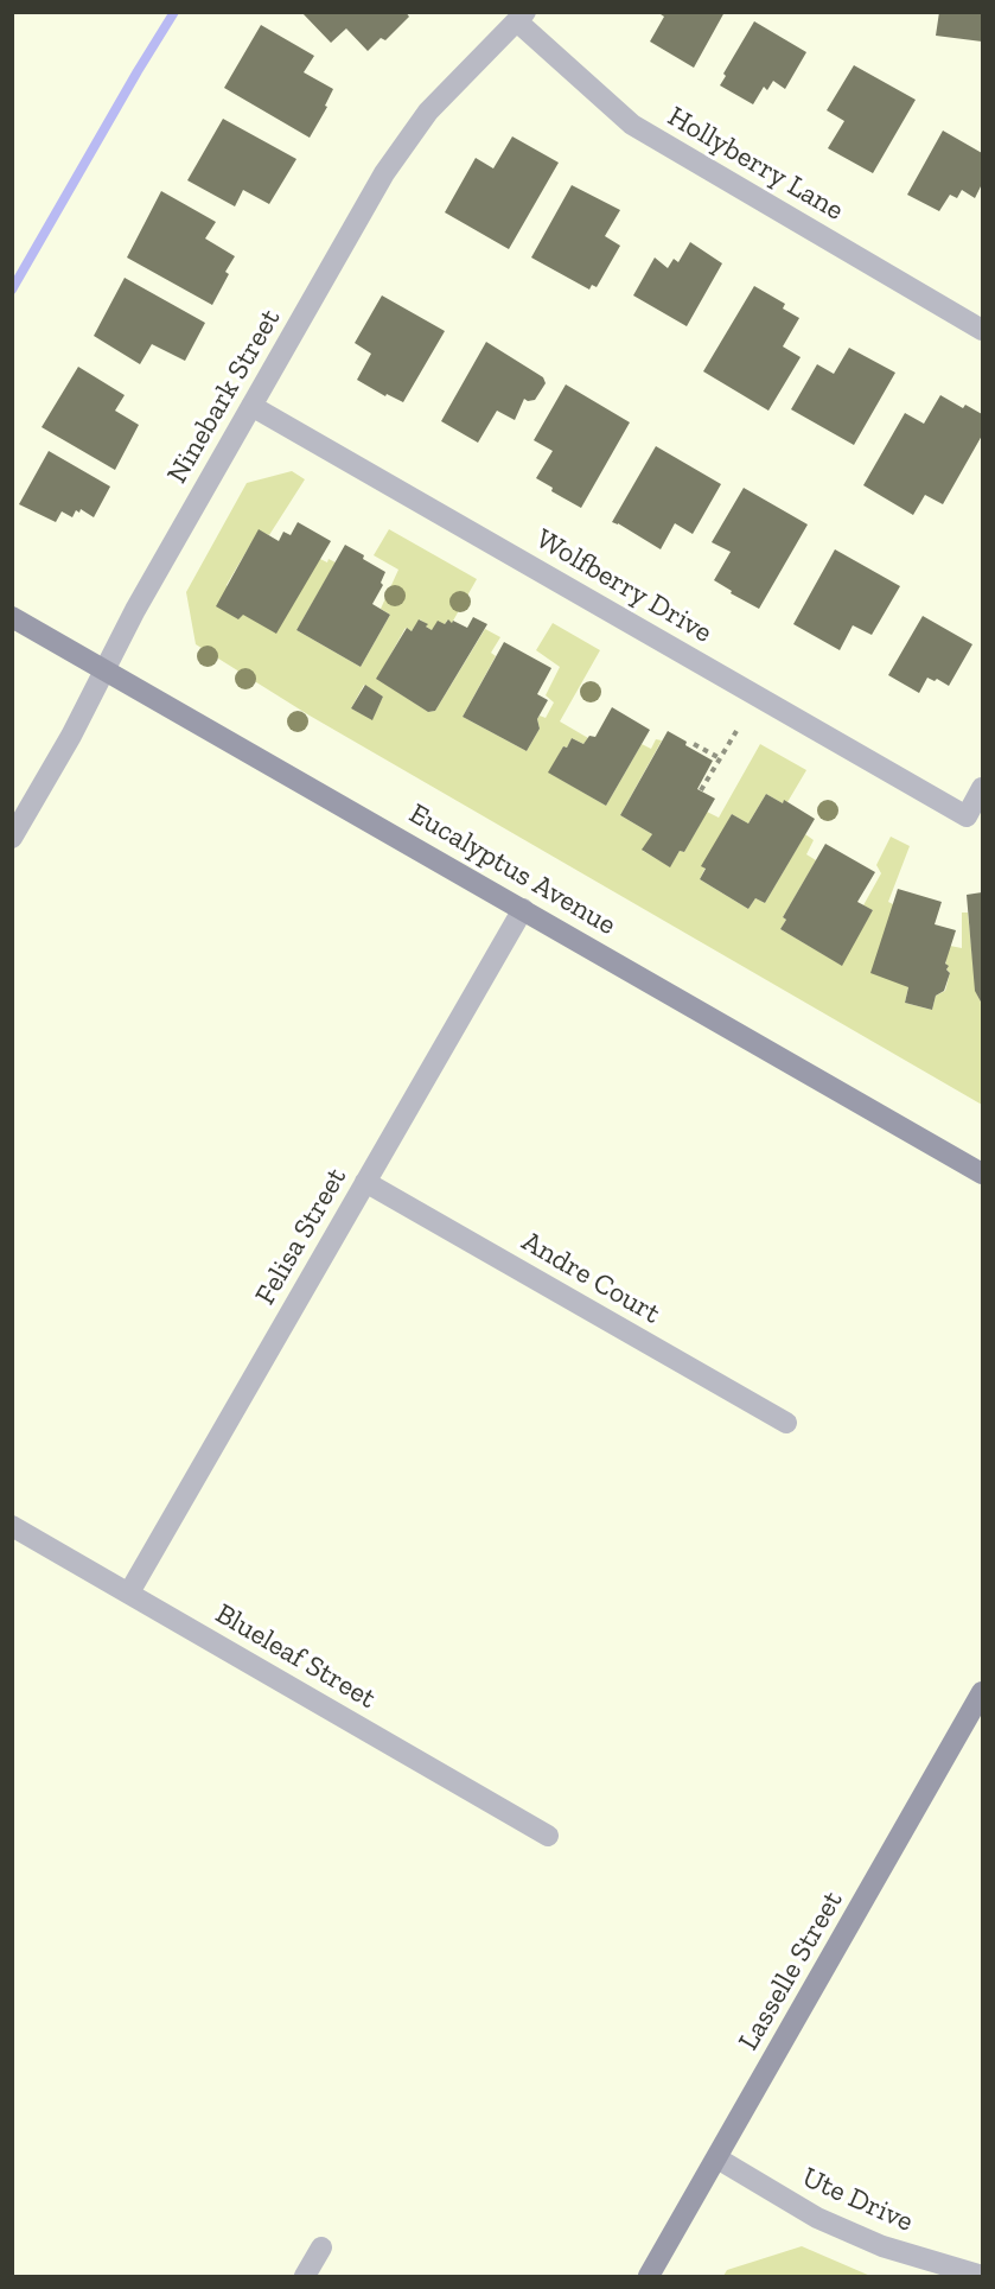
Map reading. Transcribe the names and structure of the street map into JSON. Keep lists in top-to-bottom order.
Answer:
{
  "streets": {
    "main road": ["Eucalyptus Avenue", "Lasselle Street"],
    "street": [
      "Hollyberry Lane",
      "Ninebark Street",
      "Wolfberry Drive",
      "Felisa Street",
      "Andre Court",
      "Blueleaf Street",
      "Ute Drive"
    ]
  },
  "crossings": [
    ["Hollyberry Lane", "Ninebark Street"],
    ["Ninebark Street", "Wolfberry Drive"],
    ["Ninebark Street", "Eucalyptus Avenue"],
    ["Eucalyptus Avenue", "Felisa Street"],
    ["Felisa Street", "Andre Court"],
    ["Felisa Street", "Blueleaf Street"],
    ["Lasselle Street", "Ute Drive"]
  ]
}
